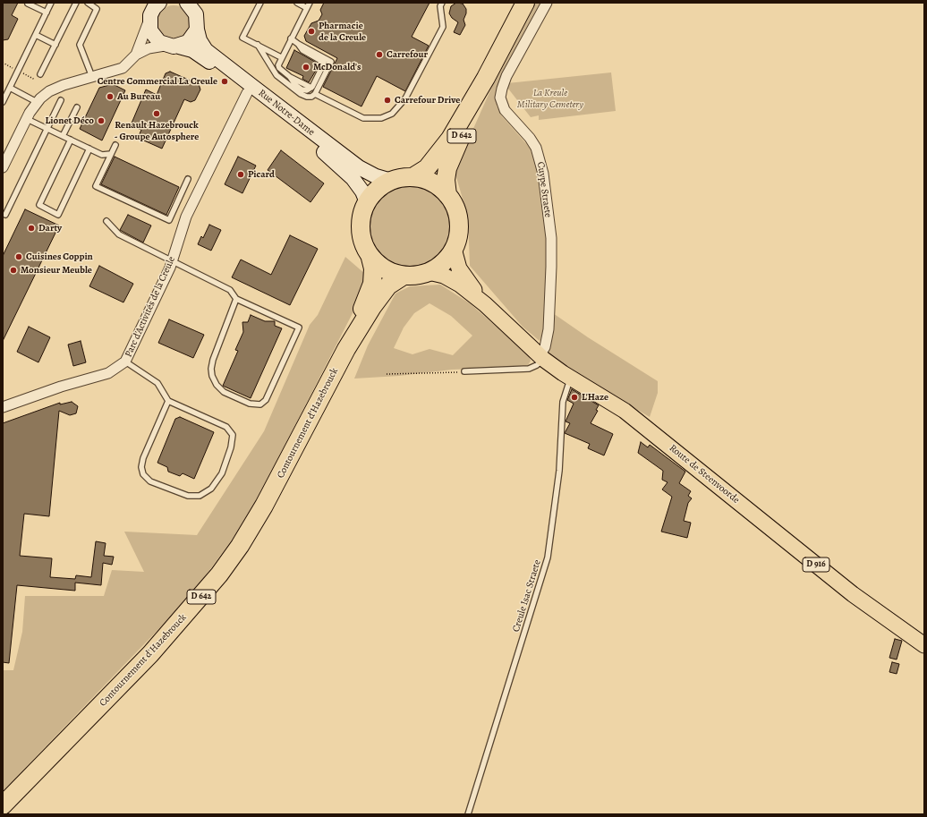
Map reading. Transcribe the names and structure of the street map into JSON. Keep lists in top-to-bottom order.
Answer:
{
  "streets": {
    "highway": ["D 642", "Contournement d'Hazebrouck"],
    "main road": ["Rue Notre-Dame", "Route de Steenvoorde", "D 916"],
    "street": ["Cuype Straete", "Parc d'Activités de la Creule"],
    "lane": ["Creule Isac Straete"]
  },
  "crossings": [
    ["Rue Notre-Dame", "D 642"],
    ["Rue Notre-Dame", "Parc d'Activités de la Creule"],
    ["Rue Notre-Dame", "Contournement d'Hazebrouck"],
    ["Rue Notre-Dame", "Route de Steenvoorde"],
    ["D 642", "Contournement d'Hazebrouck"],
    ["D 642", "Route de Steenvoorde"],
    ["Cuype Straete", "Route de Steenvoorde"],
    ["Contournement d'Hazebrouck", "Route de Steenvoorde"],
    ["Route de Steenvoorde", "Creule Isac Straete"]
  ],
  "parks": ["La Kreule Military Cemetery"],
  "places": [
    "Pharmacie de la Creule",
    "Carrefour",
    "McDonald's",
    "Centre Commercial La Creule",
    "Au Bureau",
    "Carrefour Drive",
    "Renault Hazebrouck - Groupe Autosphere",
    "Lionet Déco",
    "Picard",
    "Darty",
    "Cuisines Coppin",
    "Monsieur Meuble",
    "L'Haze"
  ]
}
